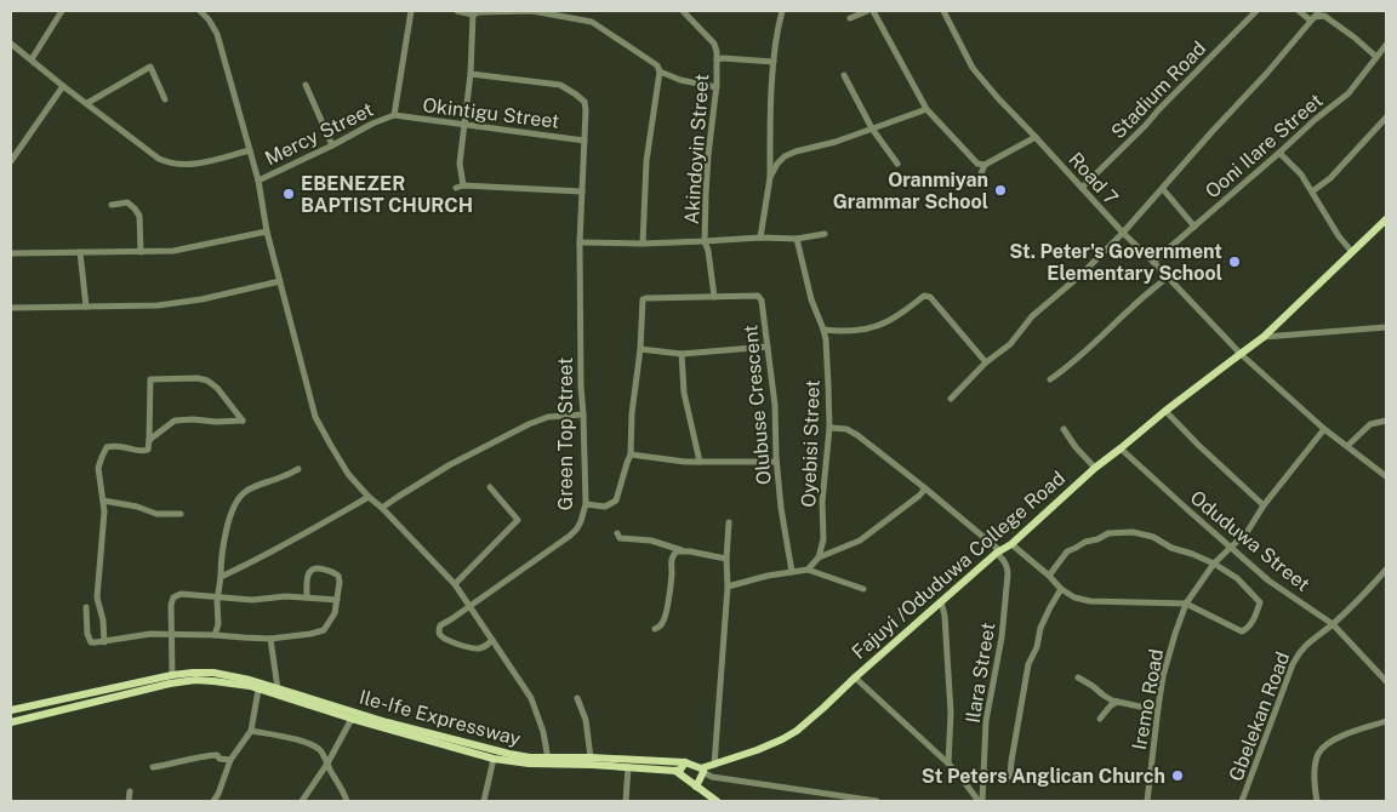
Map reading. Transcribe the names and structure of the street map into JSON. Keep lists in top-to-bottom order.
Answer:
{
  "streets": {
    "main road": ["Fajuyi /Oduduwa College Road", "Ile-Ife Expressway"],
    "street": [
      "Stadium Road",
      "Okintigu Street",
      "Mercy Street",
      "Ooni Ilare Street",
      "Akindoyin Street",
      "Road 7",
      "Olubuse Crescent",
      "Green Top Street",
      "Oyebisi Street",
      "Oduduwa Street",
      "Ilara Street",
      "Iremo Road",
      "Gbelekan Road"
    ]
  },
  "crossings": [
    ["Stadium Road", "Road 7"],
    ["Okintigu Street", "Mercy Street"],
    ["Okintigu Street", "Green Top Street"],
    ["Ooni Ilare Street", "Road 7"],
    ["Akindoyin Street", "Olubuse Crescent"],
    ["Road 7", "Fajuyi /Oduduwa College Road"],
    ["Road 7", "Iremo Road"],
    ["Olubuse Crescent", "Green Top Street"],
    ["Oduduwa Street", "Fajuyi /Oduduwa College Road"],
    ["Oduduwa Street", "Iremo Road"],
    ["Oduduwa Street", "Gbelekan Road"],
    ["Fajuyi /Oduduwa College Road", "Ilara Street"]
  ],
  "places": [
    "Oranmiyan Grammar School",
    "EBENEZER BAPTIST CHURCH",
    "St. Peter's Government Elementary School",
    "St Peters Anglican Church"
  ]
}
